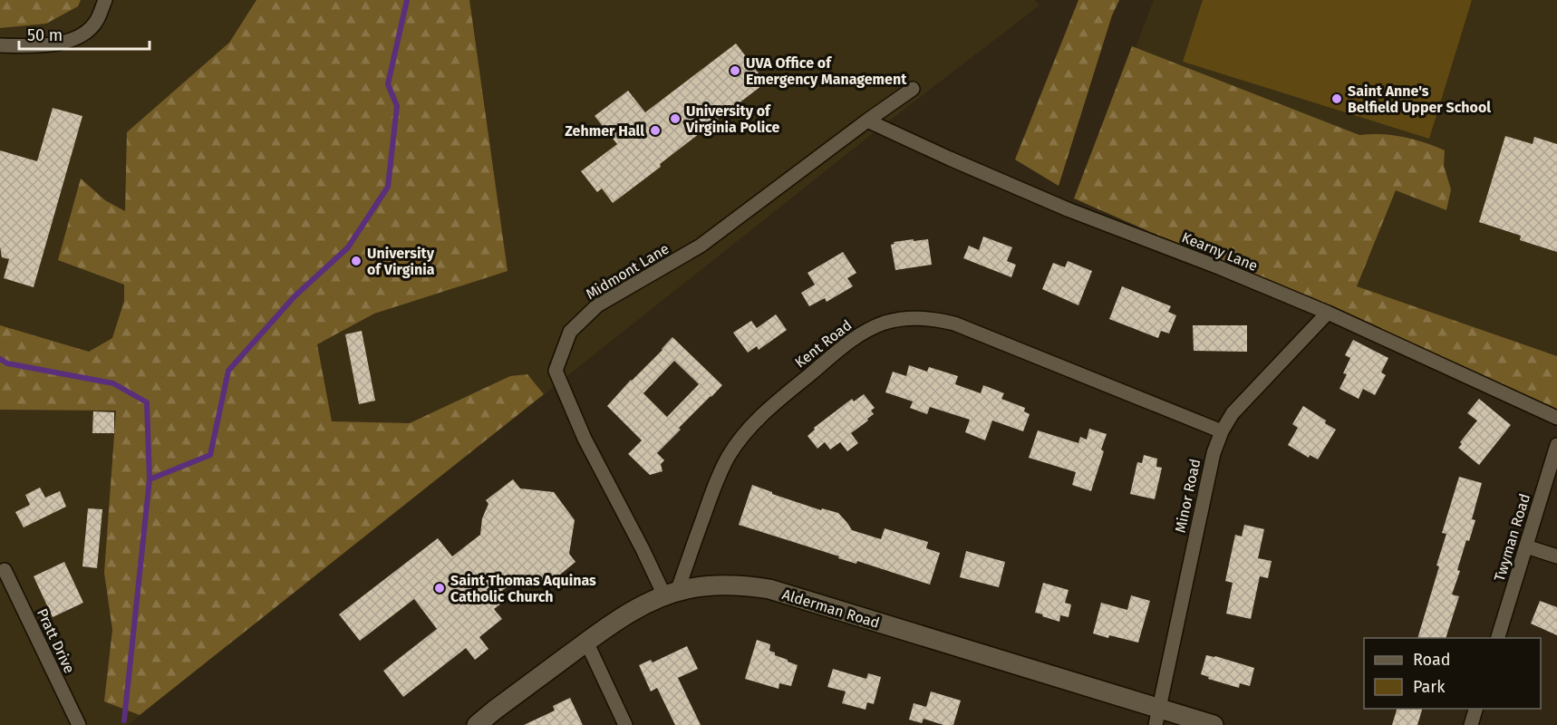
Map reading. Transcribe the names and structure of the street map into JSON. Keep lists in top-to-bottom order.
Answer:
{
  "streets": {
    "main road": ["Alderman Road"],
    "street": [
      "Kearny Lane",
      "Midmont Lane",
      "Kent Road",
      "Minor Road",
      "Twyman Road",
      "Pratt Drive"
    ]
  },
  "crossings": [
    ["Kearny Lane", "Midmont Lane"],
    ["Kearny Lane", "Minor Road"],
    ["Midmont Lane", "Kent Road"],
    ["Midmont Lane", "Alderman Road"],
    ["Kent Road", "Minor Road"],
    ["Kent Road", "Alderman Road"],
    ["Minor Road", "Alderman Road"]
  ],
  "places": [
    "UVA Office of Emergency Management",
    "Saint Anne's Belfield Upper School",
    "University of Virginia Police",
    "Zehmer Hall",
    "University of Virginia",
    "Saint Thomas Aquinas Catholic Church"
  ],
  "legend": ["Road", "Park"],
  "scale_bar": "50 m"
}
